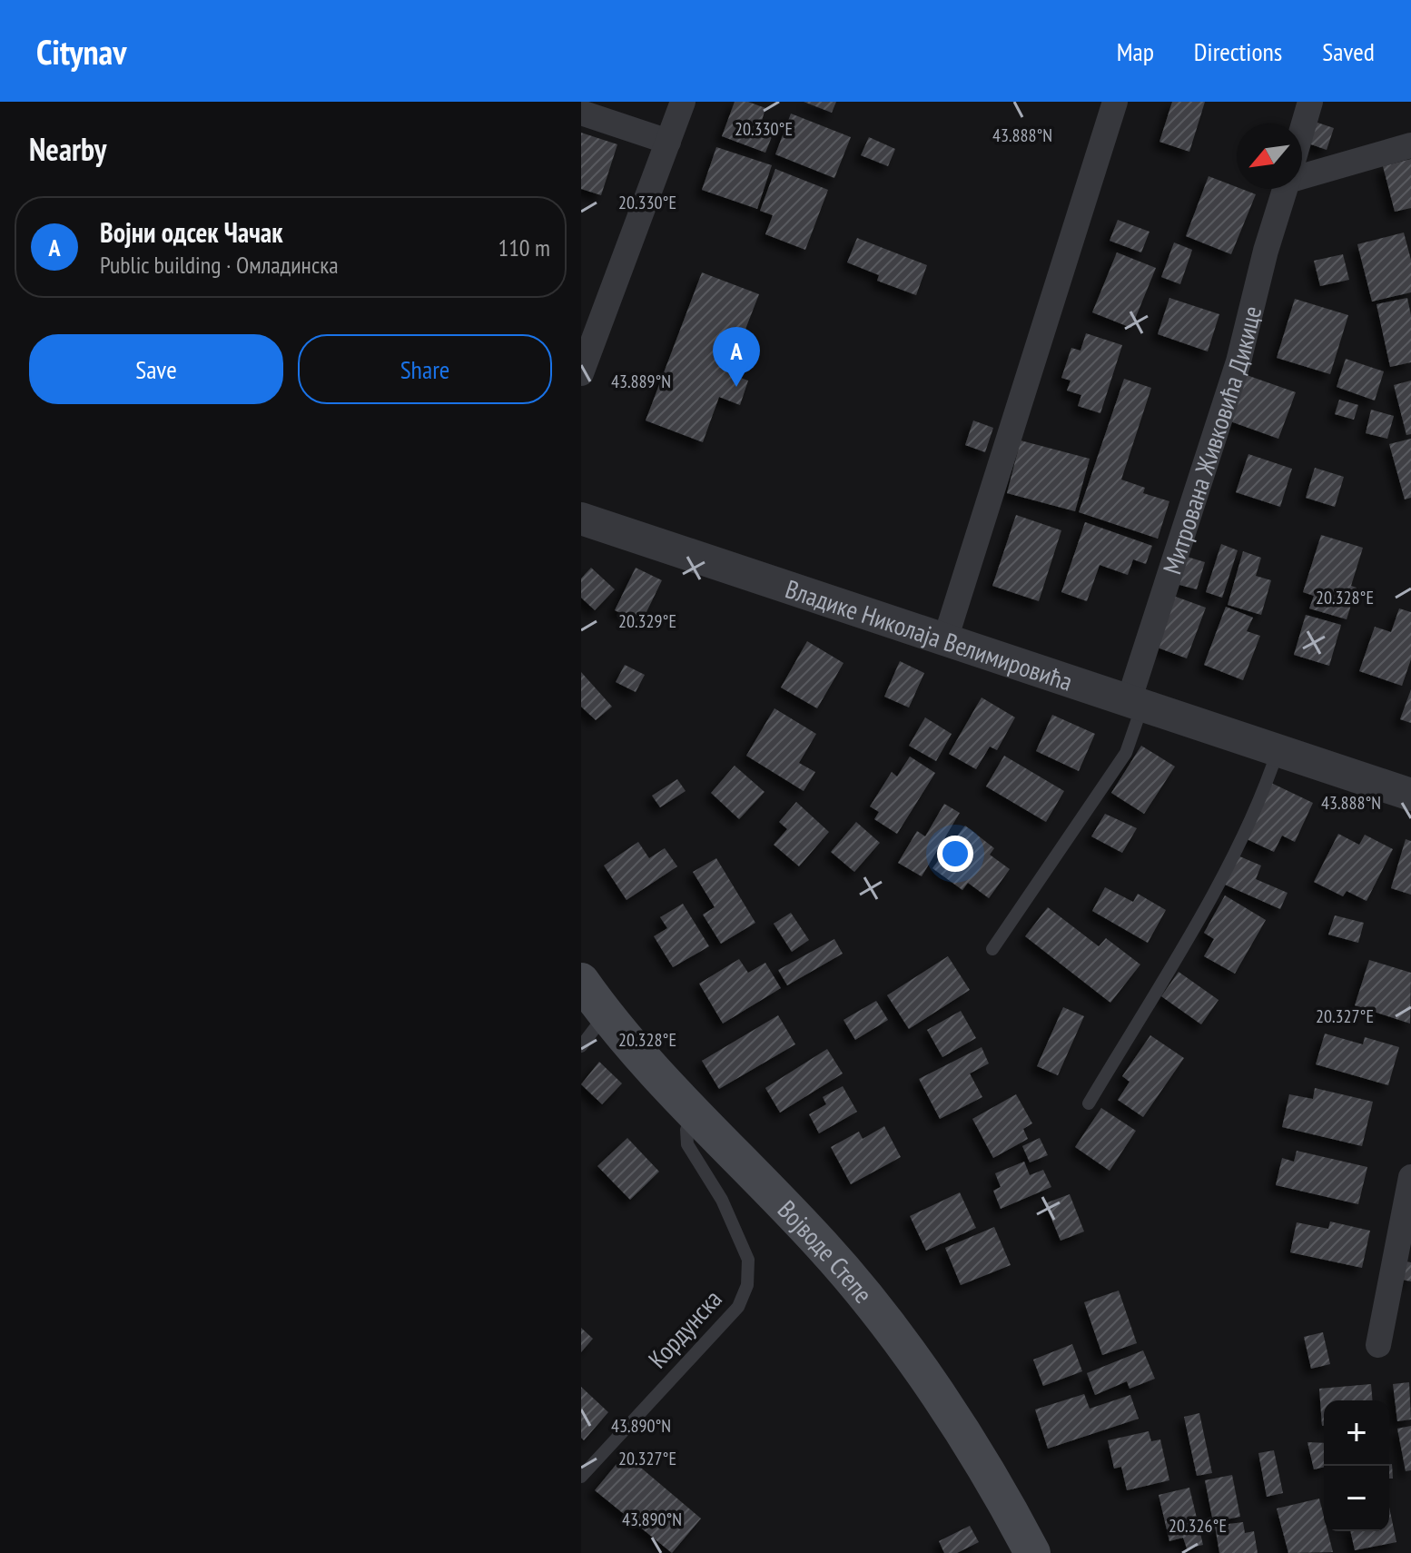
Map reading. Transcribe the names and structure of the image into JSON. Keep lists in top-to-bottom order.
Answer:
{
  "streets": {
    "main road": ["Војводе Степе"],
    "street": ["Митрована Живковића Дикице", "Владике Николаја Велимировића"],
    "lane": ["Кордунска"]
  },
  "crossings": [
    ["Митрована Живковића Дикице", "Владике Николаја Велимировића"],
    ["Војводе Степе", "Кордунска"]
  ],
  "north": "bottom left",
  "page": {
    "header": "Citynav",
    "nav": ["Map", "Directions", "Saved"],
    "heading": "Nearby",
    "list": [
      {
        "mark": "A",
        "name": "Војни одсек Чачак",
        "note": "Public building · Омладинска",
        "value": "110 m"
      }
    ],
    "buttons": ["Save", "Share"],
    "pins": "A",
    "map_buttons": ["+", "−"]
  },
  "coordinates": [
    "20.330°E",
    "43.888°N",
    "43.889°N",
    "20.328°E",
    "20.329°E",
    "20.327°E",
    "43.890°N",
    "20.326°E"
  ]
}
